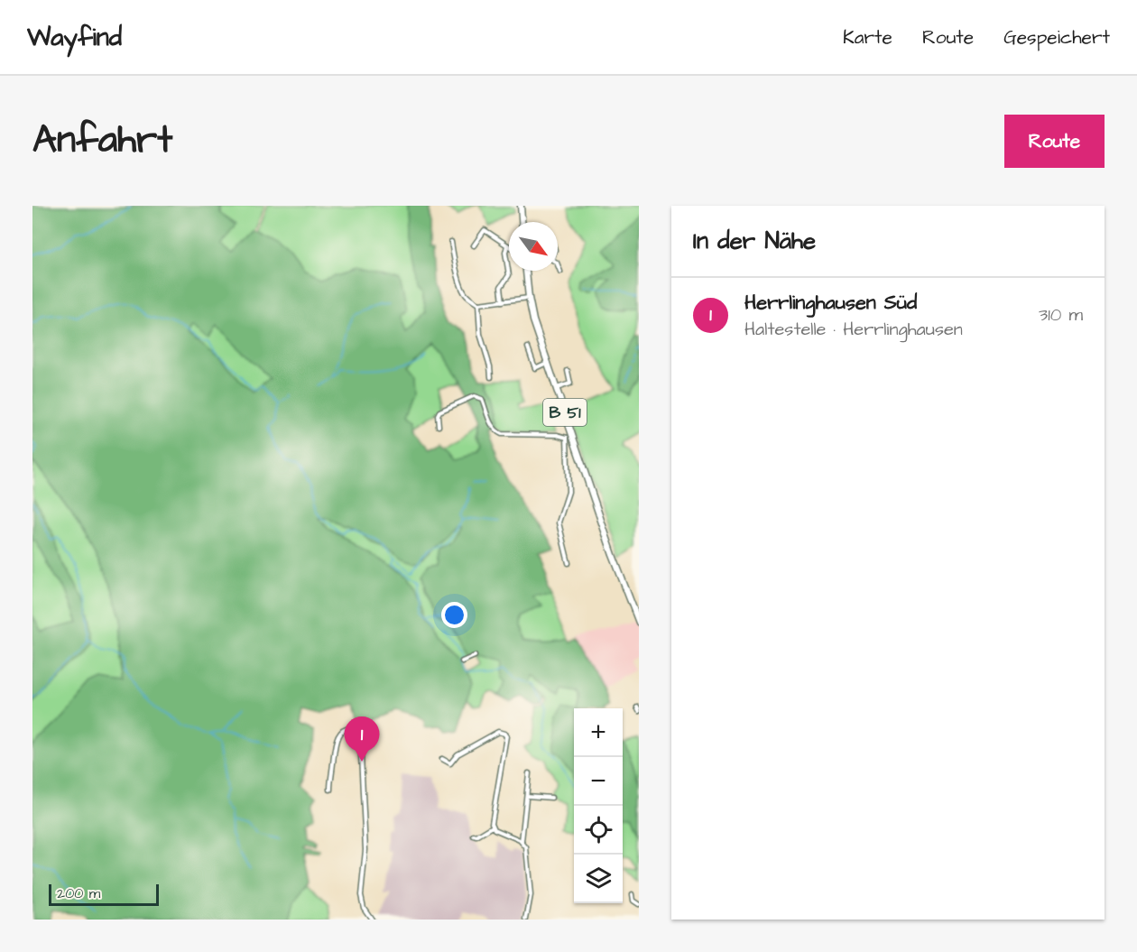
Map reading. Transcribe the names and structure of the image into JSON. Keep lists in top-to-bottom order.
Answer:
{
  "streets": {
    "main road": ["B 51"]
  },
  "scale_bar": "200 m",
  "north": "bottom right",
  "page": {
    "header": "Wayfind",
    "nav": ["Karte", "Route", "Gespeichert"],
    "title": "Anfahrt",
    "buttons": "Route",
    "heading": "In der Nähe",
    "list": [
      {
        "mark": "1",
        "name": "Herrlinghausen Süd",
        "note": "Haltestelle · Herrlinghausen",
        "value": "310 m"
      }
    ],
    "map_buttons": ["+", "−"],
    "pins": "1",
    "scale": "200 m"
  }
}
